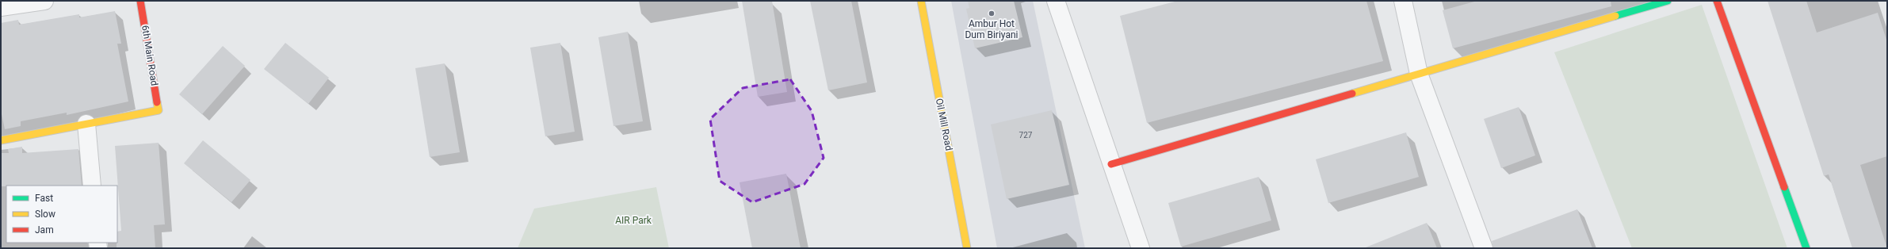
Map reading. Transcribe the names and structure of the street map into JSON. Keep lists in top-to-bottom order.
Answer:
{
  "streets": {
    "street": ["6th Main Road", "Oil Mill Road"]
  },
  "parks": ["AIR Park"],
  "places": ["Ambur Hot Dum Biriyani"],
  "house_numbers": ["727"],
  "legend": ["Fast", "Slow", "Jam"]
}
